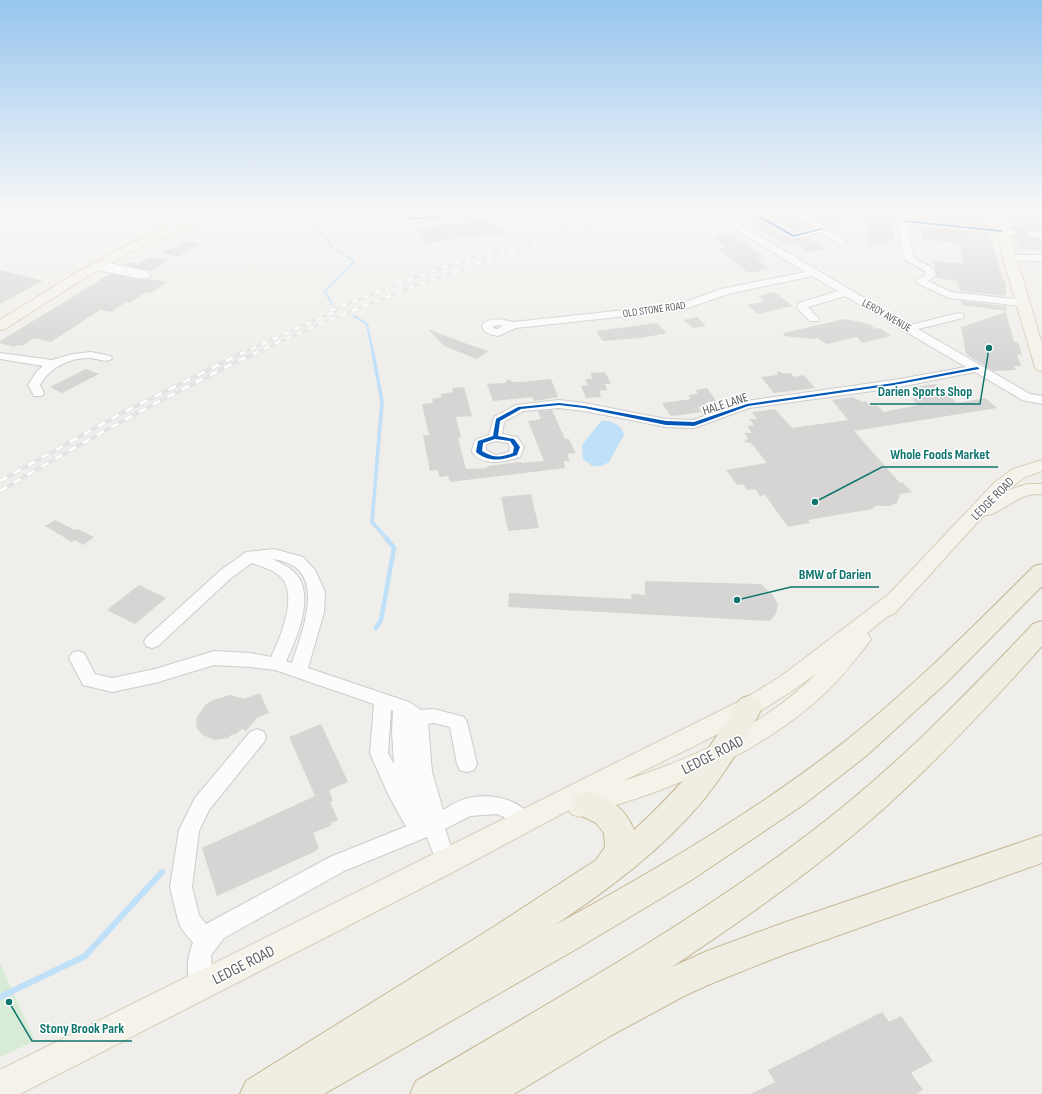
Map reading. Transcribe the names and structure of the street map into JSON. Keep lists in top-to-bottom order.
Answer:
{
  "streets": {
    "main road": ["LEDGE ROAD"],
    "street": ["OLD STONE ROAD", "LEROY AVENUE", "HALE LANE"]
  },
  "crossings": [
    ["OLD STONE ROAD", "LEROY AVENUE"],
    ["LEROY AVENUE", "HALE LANE"]
  ],
  "places": [
    "Darien Sports Shop",
    "Whole Foods Market",
    "BMW of Darien",
    "Stony Brook Park"
  ]
}
